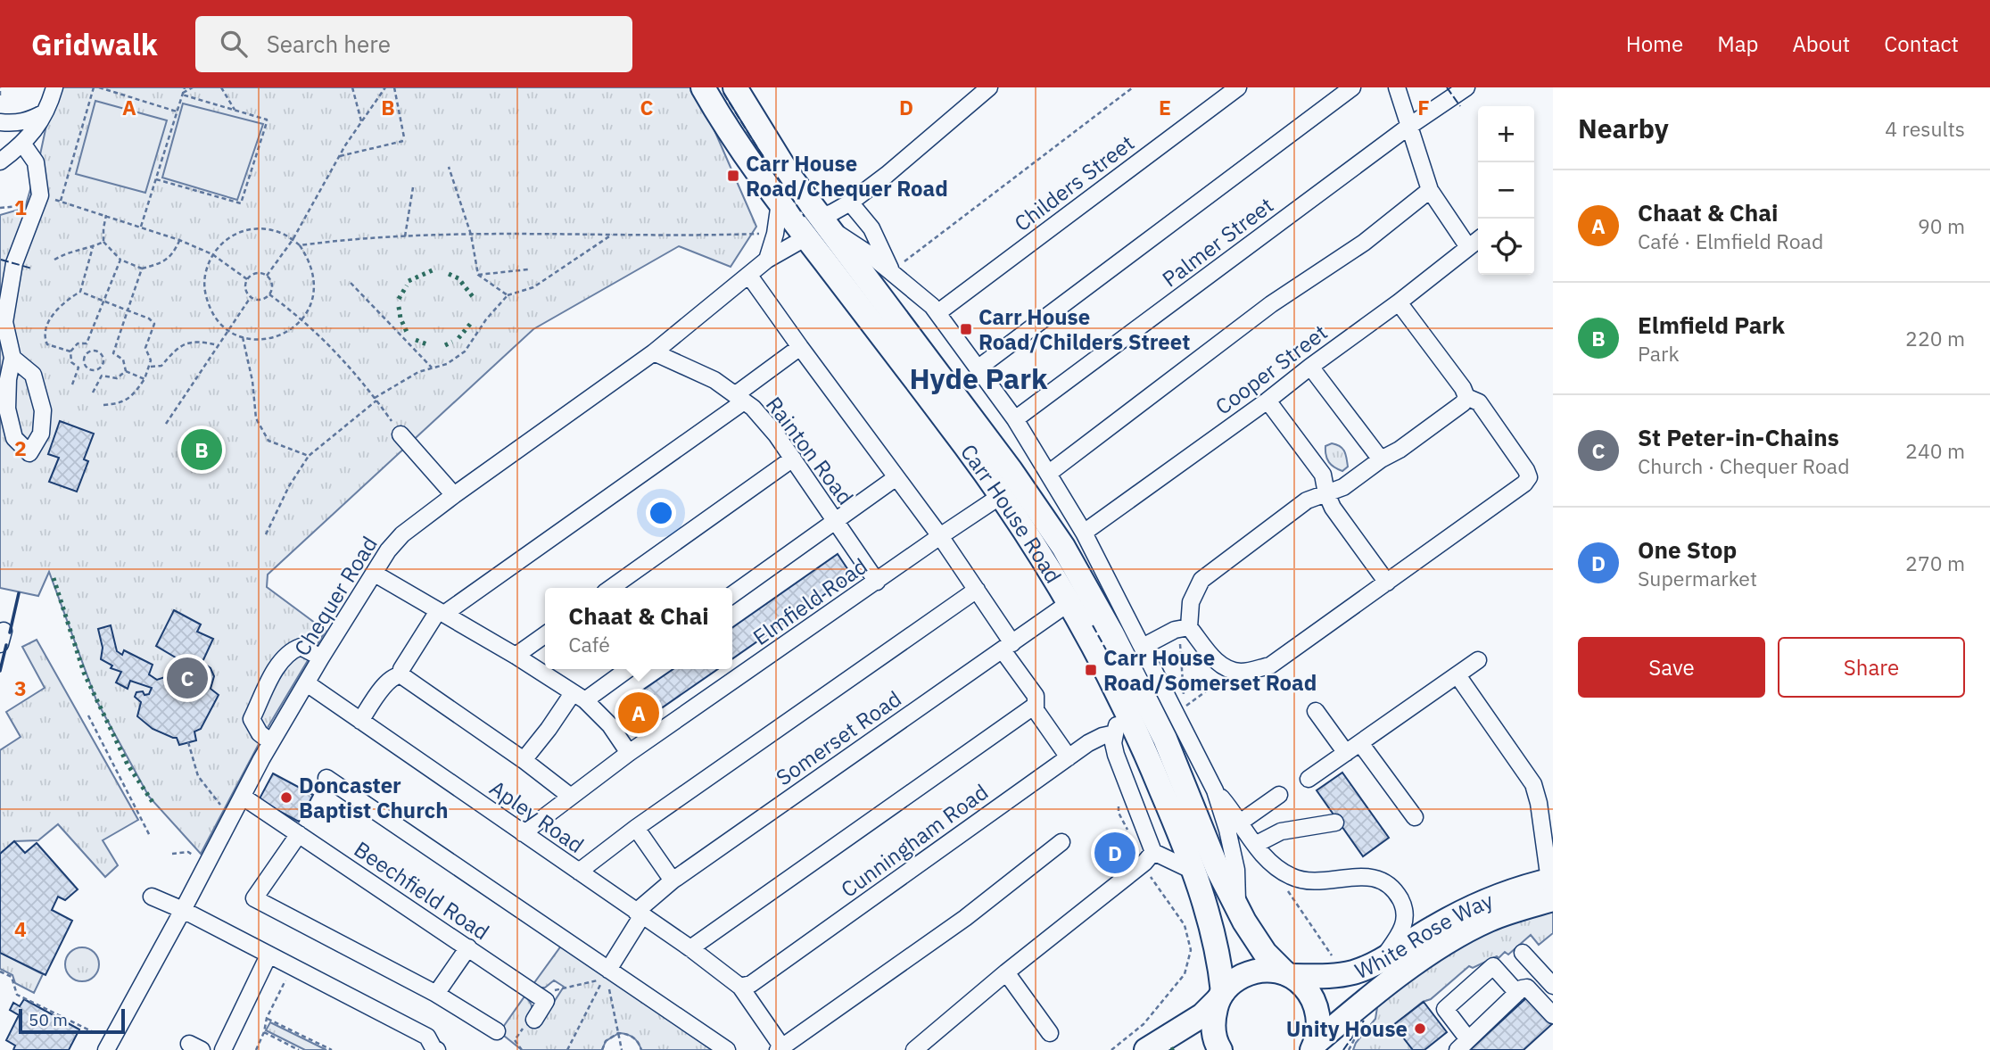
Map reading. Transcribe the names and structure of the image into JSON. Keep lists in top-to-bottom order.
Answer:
{
  "streets": {
    "highway": ["Carr House Road", "White Rose Way"],
    "street": [
      "Childers Street",
      "Palmer Street",
      "Cooper Street",
      "Rainton Road",
      "Chequer Road",
      "Elmfield Road",
      "Somerset Road",
      "Apley Road",
      "Cunningham Road",
      "Beechfield Road"
    ]
  },
  "crossings": [
    ["Rainton Road", "Chequer Road"],
    ["Rainton Road", "Elmfield Road"],
    ["Carr House Road", "Chequer Road"],
    ["Carr House Road", "Elmfield Road"],
    ["Carr House Road", "Somerset Road"],
    ["Carr House Road", "White Rose Way"],
    ["Chequer Road", "Apley Road"],
    ["Chequer Road", "Beechfield Road"],
    ["Elmfield Road", "Apley Road"],
    ["Somerset Road", "Apley Road"],
    ["Apley Road", "Cunningham Road"]
  ],
  "districts": ["Hyde Park"],
  "places": {
    "transit": ["Carr House Road/Chequer Road", "Carr House Road/Childers Street", "Carr House Road/Somerset Road"],
    "other": ["Doncaster Baptist Church", "Unity House"]
  },
  "scale_bar": "50 m",
  "page": {
    "header": "Gridwalk",
    "search": "Search here",
    "nav": [
      "Home",
      "Map",
      "About",
      "Contact"
    ],
    "heading": ["Nearby", "4 results"],
    "map_buttons": ["+", "−"],
    "list": [
      {
        "mark": "A",
        "name": "Chaat & Chai",
        "note": "Café · Elmfield Road",
        "value": "90 m"
      },
      {
        "mark": "B",
        "name": "Elmfield Park",
        "note": "Park",
        "value": "220 m"
      },
      {
        "mark": "C",
        "name": "St Peter-in-Chains",
        "note": "Church · Chequer Road",
        "value": "240 m"
      },
      {
        "mark": "D",
        "name": "One Stop",
        "note": "Supermarket",
        "value": "270 m"
      }
    ],
    "pins": [
      "B",
      "C",
      "A",
      "D"
    ],
    "popup": ["Chaat & Chai", "Café"],
    "buttons": ["Save", "Share"],
    "scale": "50 m"
  },
  "grid": {
    "columns": [
      "A",
      "B",
      "C",
      "D",
      "E",
      "F"
    ],
    "rows": [
      "1",
      "2",
      "3",
      "4"
    ]
  }
}
